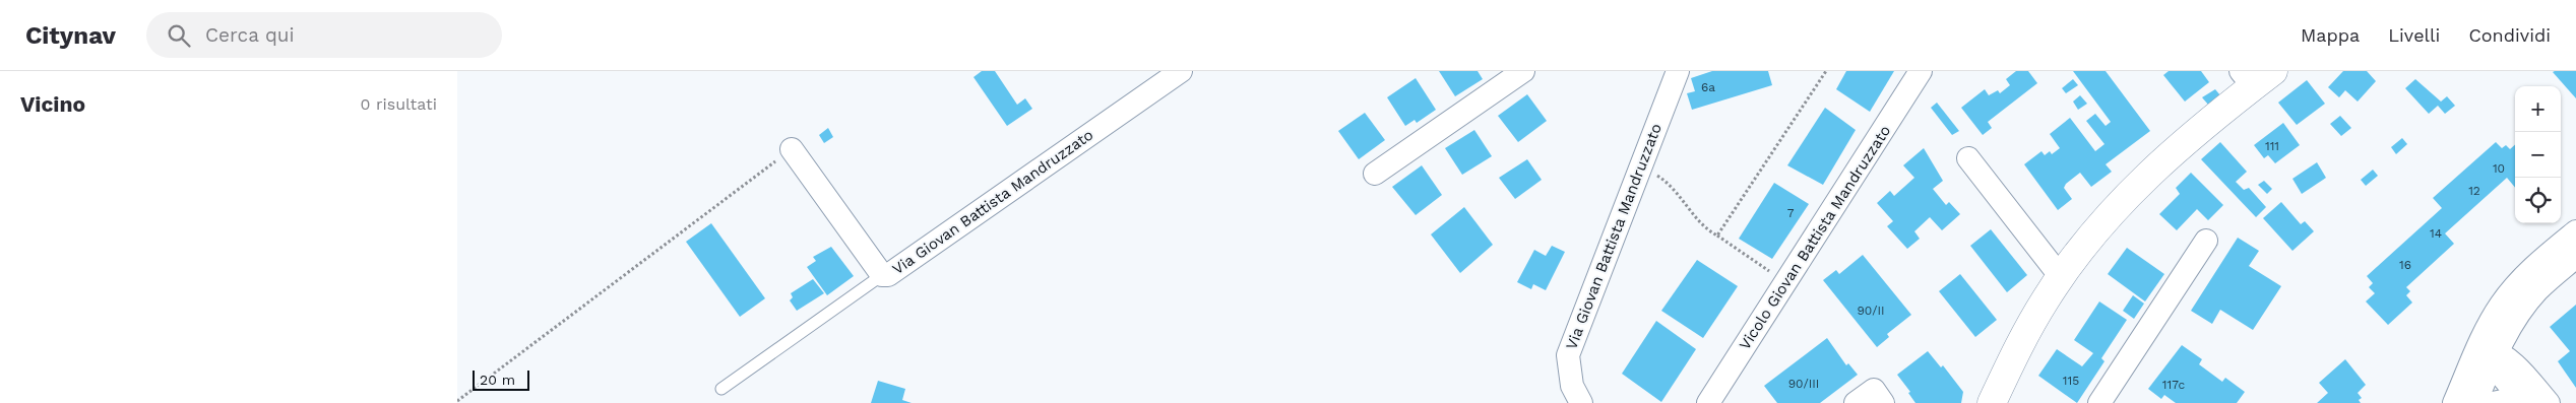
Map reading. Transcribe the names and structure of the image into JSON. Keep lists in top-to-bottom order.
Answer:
{
  "streets": {
    "street": ["Via Giovan Battista Mandruzzato", "Vicolo Giovan Battista Mandruzzato"]
  },
  "house_numbers": [
    "6a",
    "111",
    "10",
    "12",
    "7",
    "14",
    "16",
    "90/II",
    "115",
    "90/III",
    "117c"
  ],
  "scale_bar": "20 m",
  "page": {
    "header": "Citynav",
    "search": "Cerca qui",
    "nav": ["Mappa", "Livelli", "Condividi"],
    "heading": ["Vicino", "0 risultati"],
    "map_buttons": ["+", "−"],
    "scale": "20 m"
  }
}
